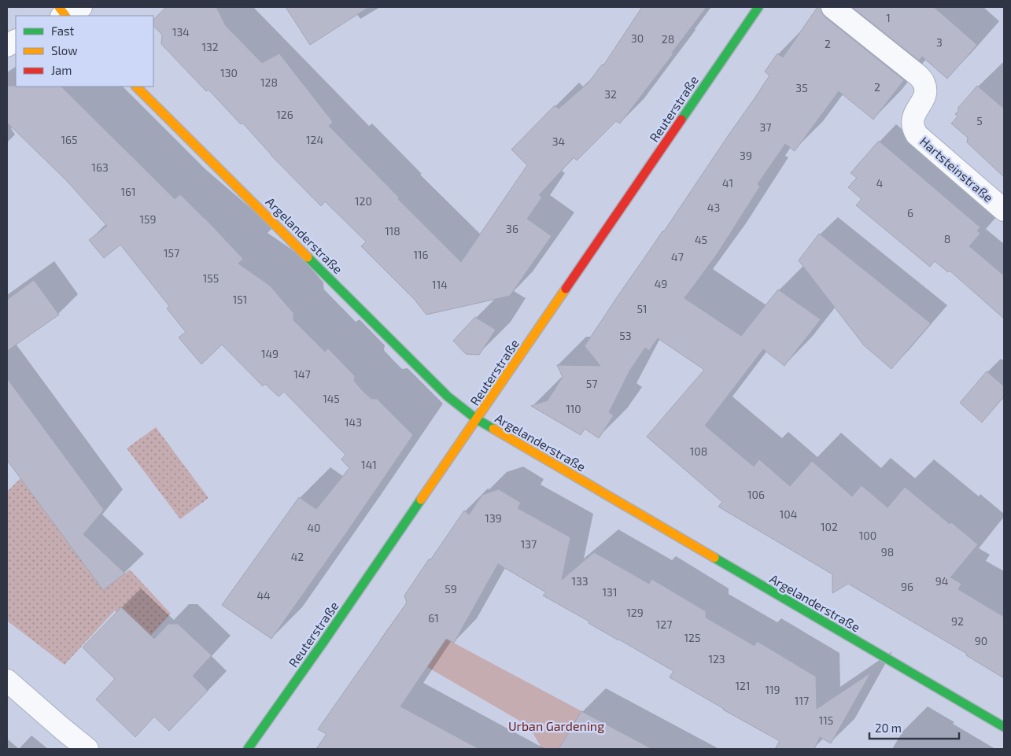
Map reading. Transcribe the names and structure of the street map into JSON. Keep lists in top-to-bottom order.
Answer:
{
  "streets": {
    "street": ["Reuterstraße", "Hartsteinstraße", "Argelanderstraße"]
  },
  "crossings": [
    ["Reuterstraße", "Argelanderstraße"]
  ],
  "parks": ["Urban Gardening"],
  "house_numbers": [
    "1",
    "134",
    "30",
    "28",
    "3",
    "2",
    "132",
    "130",
    "128",
    "2",
    "35",
    "32",
    "126",
    "5",
    "37",
    "165",
    "124",
    "34",
    "39",
    "163",
    "41",
    "4",
    "161",
    "120",
    "43",
    "6",
    "159",
    "36",
    "118",
    "8",
    "45",
    "157",
    "116",
    "47",
    "155",
    "49",
    "114",
    "151",
    "51",
    "53",
    "149",
    "147",
    "57",
    "145",
    "110",
    "143",
    "108",
    "141",
    "106",
    "104",
    "139",
    "102",
    "40",
    "100",
    "137",
    "98",
    "42",
    "133",
    "94",
    "96",
    "59",
    "131",
    "44",
    "129",
    "61",
    "92",
    "127",
    "125",
    "90",
    "123",
    "121",
    "119",
    "117",
    "115"
  ],
  "legend": ["Fast", "Slow", "Jam"],
  "scale_bar": "20 m"
}
